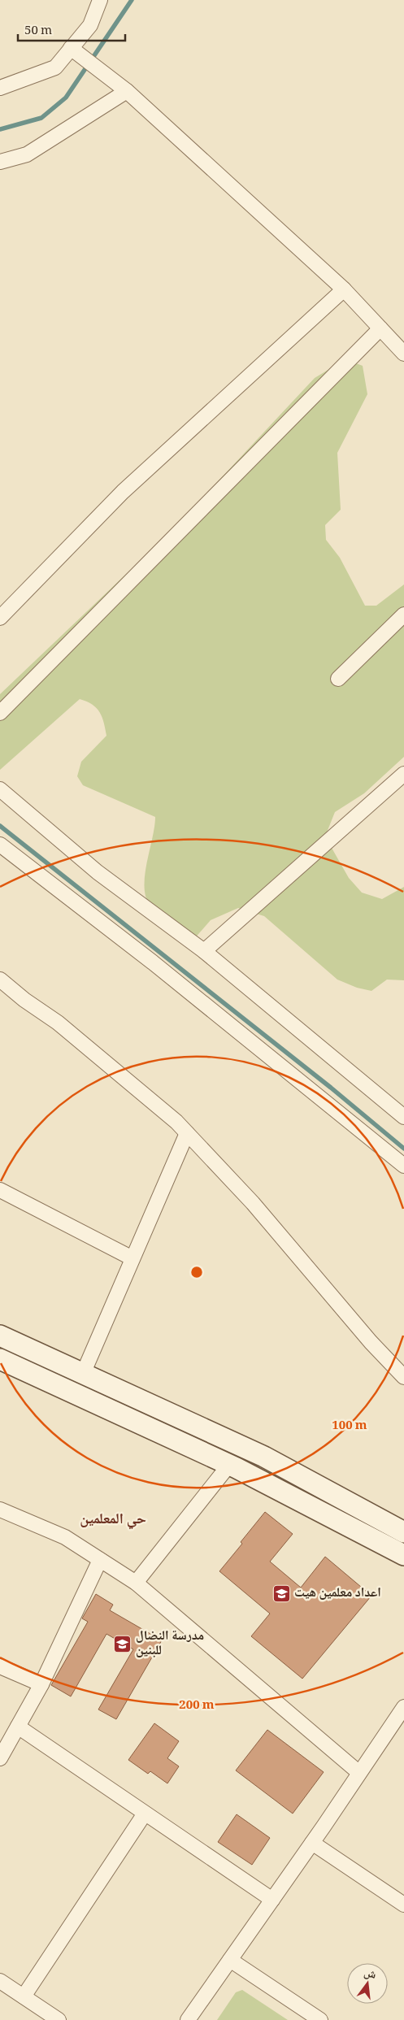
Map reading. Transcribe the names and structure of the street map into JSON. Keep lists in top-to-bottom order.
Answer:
{
  "districts": ["حي المعلمين"],
  "places": {
    "school or university": ["اعداد معلمين هيت", "مدرسة النضال للبنين"]
  },
  "scale_bar": "50 m",
  "north": "top",
  "rings": ["100 m", "200 m"]
}
